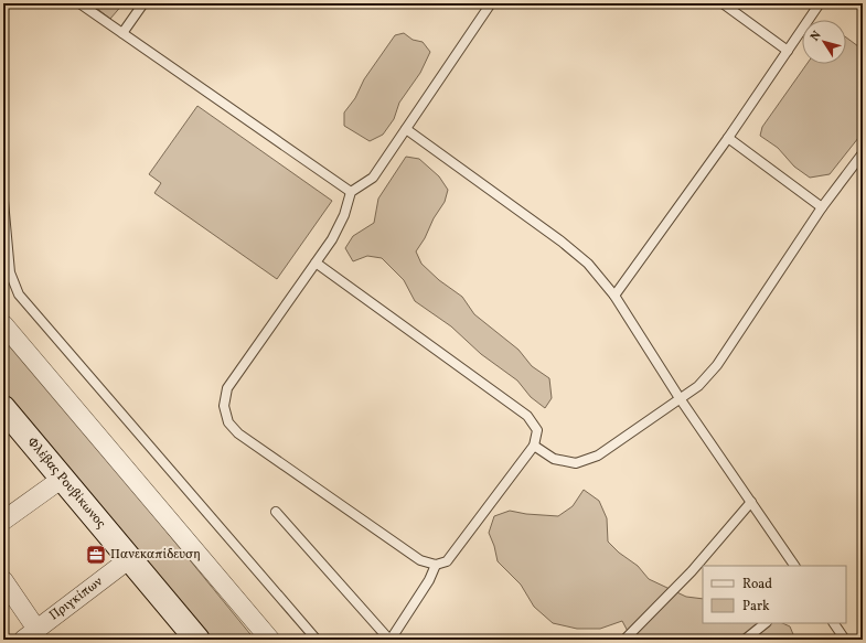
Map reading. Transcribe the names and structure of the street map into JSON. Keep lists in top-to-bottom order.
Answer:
{
  "streets": {
    "street": ["Φλέβας Ρουβίκωνος", "Πριγκίπων"]
  },
  "crossings": [
    ["Φλέβας Ρουβίκωνος", "Πριγκίπων"]
  ],
  "places": {
    "office": ["Πανεκαπίδευση"]
  },
  "legend": ["Road", "Park"],
  "north": "top left"
}
